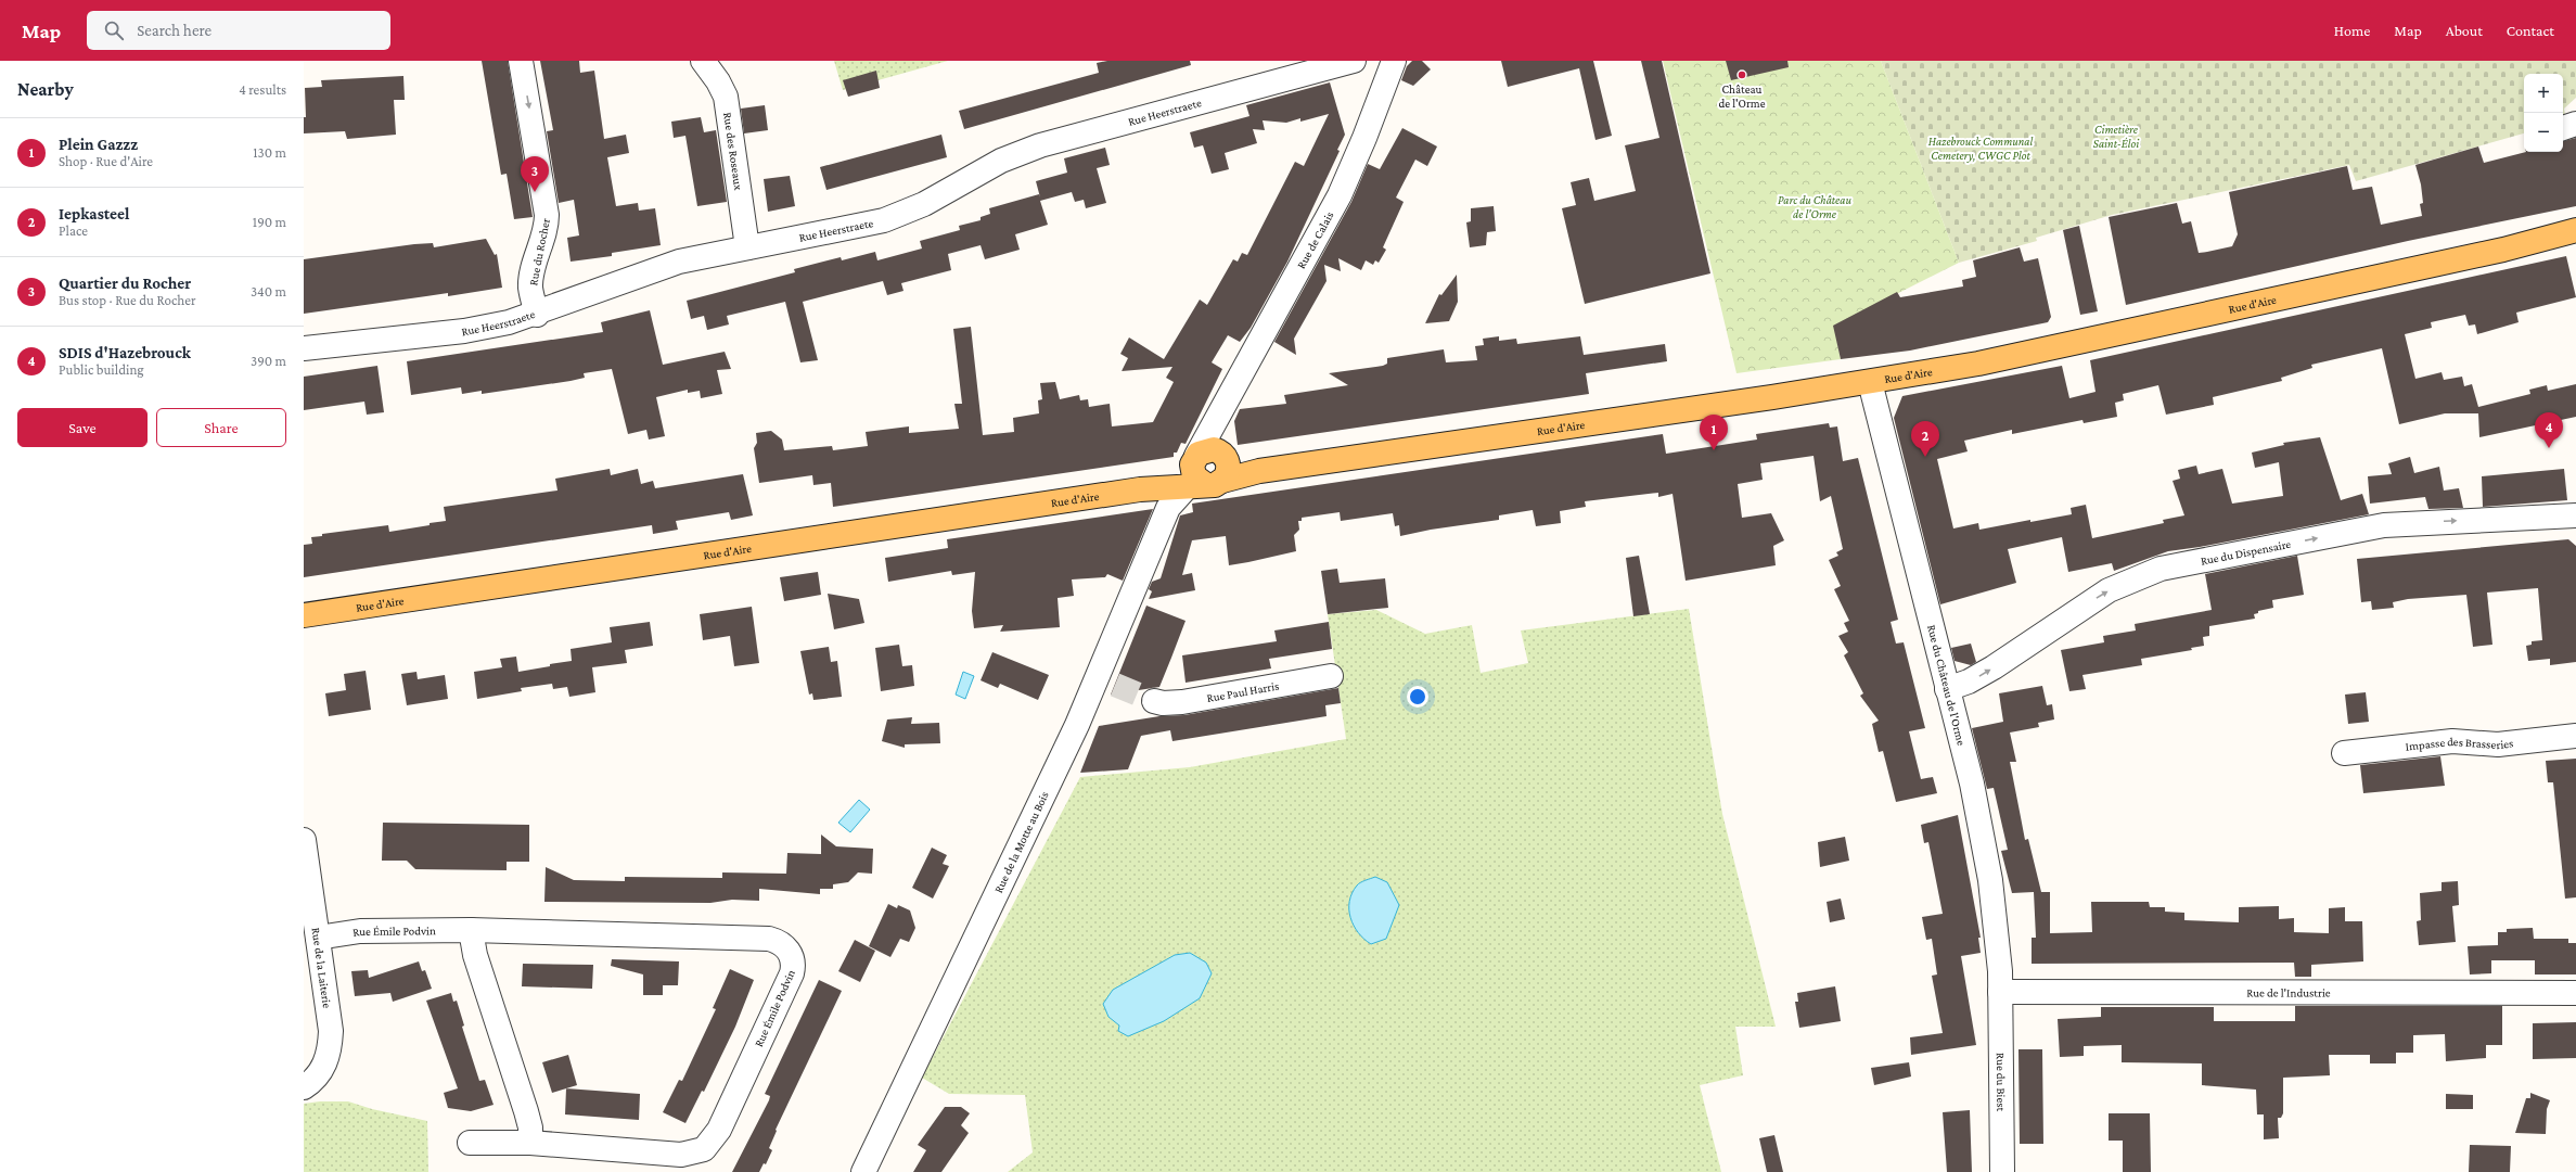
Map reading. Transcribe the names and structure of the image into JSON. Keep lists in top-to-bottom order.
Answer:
{
  "streets": {
    "main road": ["Rue d'Aire"],
    "street": [
      "Rue Heerstraete",
      "Rue des Roseaux",
      "Rue de Calais",
      "Rue du Rocher",
      "Rue du Dispensaire",
      "Rue du Château de l'Orme",
      "Rue Paul Harris",
      "Impasse des Brasseries",
      "Rue de la Motte au Bois",
      "Rue Émile Podvin",
      "Rue de la Laiterie",
      "Rue de l'Industrie",
      "Rue du Biest"
    ]
  },
  "crossings": [
    ["Rue Heerstraete", "Rue des Roseaux"],
    ["Rue Heerstraete", "Rue du Rocher"],
    ["Rue de Calais", "Rue d'Aire"],
    ["Rue de Calais", "Rue de la Motte au Bois"],
    ["Rue d'Aire", "Rue du Château de l'Orme"],
    ["Rue d'Aire", "Rue de la Motte au Bois"],
    ["Rue du Dispensaire", "Rue du Château de l'Orme"],
    ["Rue du Château de l'Orme", "Rue de l'Industrie"],
    ["Rue du Château de l'Orme", "Rue du Biest"],
    ["Rue Émile Podvin", "Rue de la Laiterie"],
    ["Rue de l'Industrie", "Rue du Biest"]
  ],
  "one_way": ["Rue du Rocher", "Rue du Dispensaire"],
  "parks": ["Cimetière Saint-Éloi", "Hazebrouck Communal Cemetery, CWGC Plot", "Parc du Château de l'Orme"],
  "places": ["Château de l'Orme"],
  "page": {
    "header": "Map",
    "search": "Search here",
    "nav": [
      "Home",
      "Map",
      "About",
      "Contact"
    ],
    "heading": ["Nearby", "4 results"],
    "map_buttons": ["+", "−"],
    "list": [
      {
        "mark": "1",
        "name": "Plein Gazzz",
        "note": "Shop · Rue d'Aire",
        "value": "130 m"
      },
      {
        "mark": "2",
        "name": "Iepkasteel",
        "note": "Place",
        "value": "190 m"
      },
      {
        "mark": "3",
        "name": "Quartier du Rocher",
        "note": "Bus stop · Rue du Rocher",
        "value": "340 m"
      },
      {
        "mark": "4",
        "name": "SDIS d'Hazebrouck",
        "note": "Public building",
        "value": "390 m"
      }
    ],
    "pins": [
      "3",
      "4",
      "1",
      "2"
    ],
    "buttons": ["Save", "Share"]
  }
}
